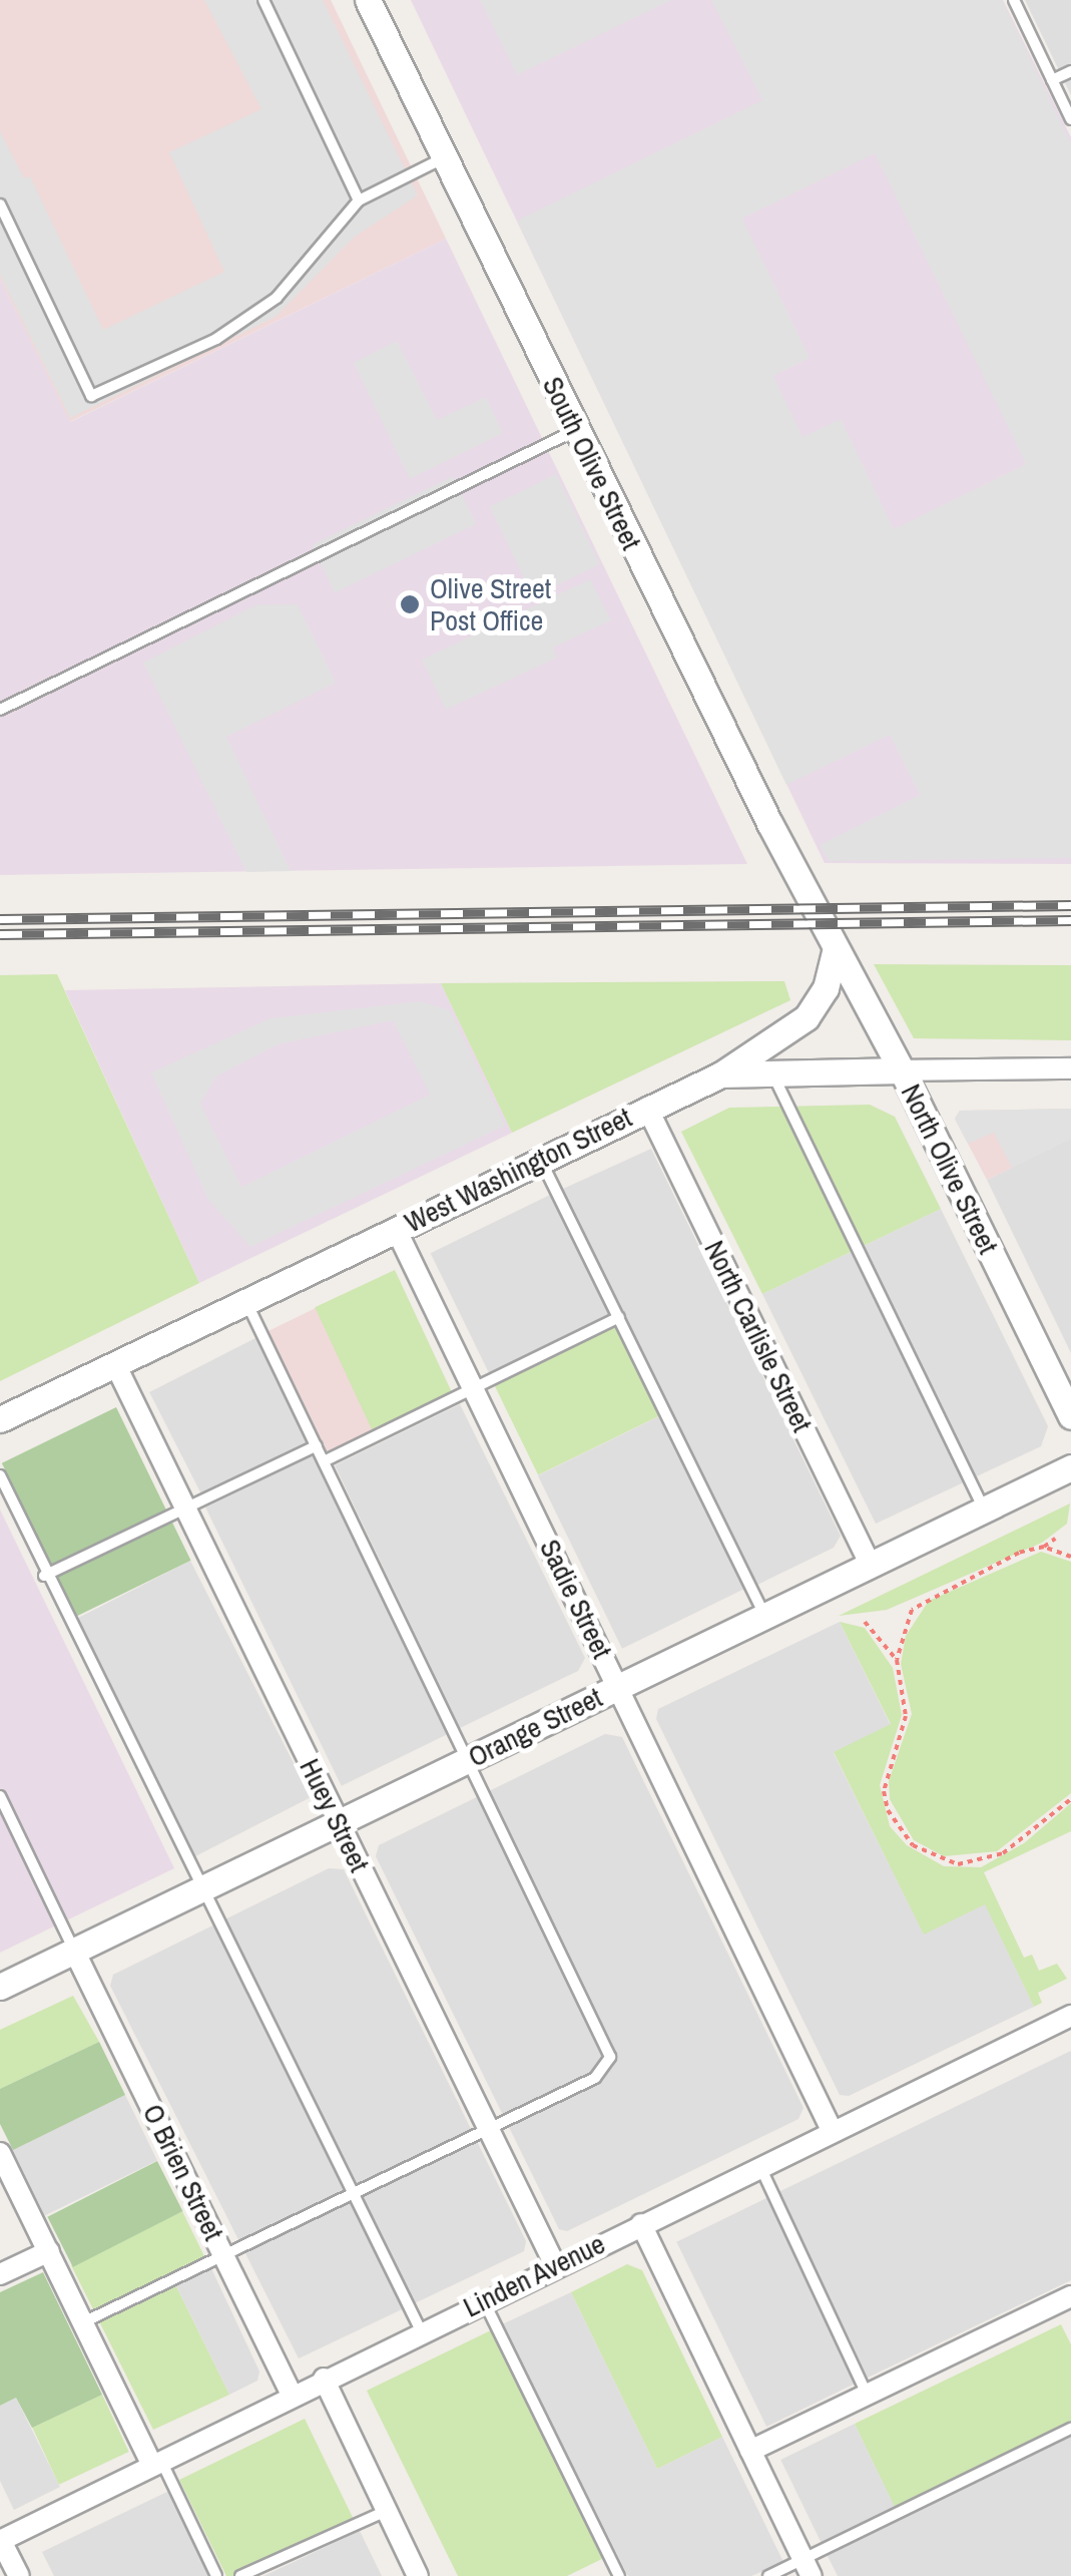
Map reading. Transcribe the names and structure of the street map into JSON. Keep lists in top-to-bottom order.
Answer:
{
  "streets": {
    "street": [
      "South Olive Street",
      "North Olive Street",
      "West Washington Street",
      "North Carlisle Street",
      "Sadie Street",
      "Orange Street",
      "Huey Street",
      "O Brien Street",
      "Linden Avenue"
    ]
  },
  "crossings": [
    ["South Olive Street", "North Olive Street"],
    ["North Olive Street", "West Washington Street"],
    ["West Washington Street", "North Carlisle Street"],
    ["West Washington Street", "Sadie Street"],
    ["West Washington Street", "Huey Street"],
    ["North Carlisle Street", "Orange Street"],
    ["Sadie Street", "Orange Street"],
    ["Sadie Street", "Linden Avenue"],
    ["Orange Street", "Huey Street"],
    ["Orange Street", "O Brien Street"],
    ["Huey Street", "Linden Avenue"],
    ["O Brien Street", "Linden Avenue"]
  ],
  "places": ["Olive Street Post Office"]
}
